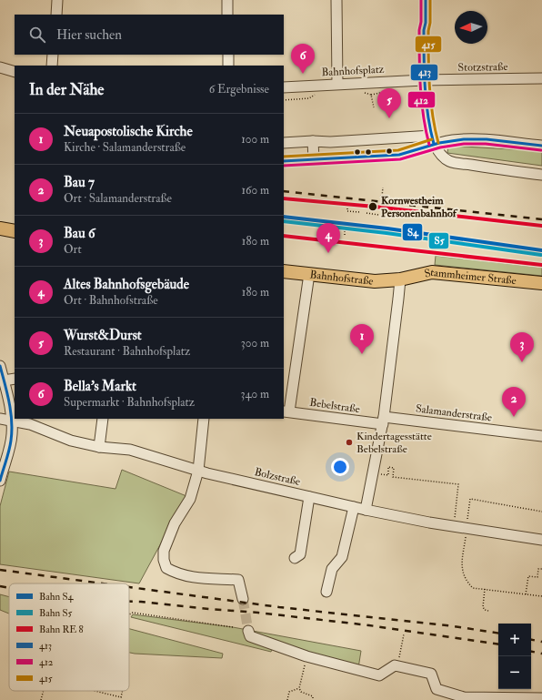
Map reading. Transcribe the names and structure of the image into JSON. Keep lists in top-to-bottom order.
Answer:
{
  "streets": {
    "main road": ["Bahnhofstraße", "Stammheimer Straße"],
    "street": [
      "Stotzstraße",
      "Bahnhofsplatz",
      "Bebelstraße",
      "Salamanderstraße",
      "Bolzstraße"
    ]
  },
  "crossings": [
    ["Stotzstraße", "Bahnhofsplatz"],
    ["Bahnhofstraße", "Stammheimer Straße"],
    ["Bebelstraße", "Salamanderstraße"]
  ],
  "places": ["Kornwestheim Personenbahnhof", "Kindertagesstätte Bebelstraße"],
  "lines": [
    "transit line 413",
    "transit line 412",
    "transit line 415",
    "rail line S4",
    "rail line S5"
  ],
  "legend": [
    "Bahn S4",
    "Bahn S5",
    "Bahn RE 8",
    "413",
    "412",
    "415"
  ],
  "north": "left",
  "page": {
    "search": "Hier suchen",
    "pins": [
      "6",
      "5",
      "4",
      "1",
      "3",
      "2"
    ],
    "heading": ["In der Nähe", "6 Ergebnisse"],
    "list": [
      {
        "mark": "1",
        "name": "Neuapostolische Kirche",
        "note": "Kirche · Salamanderstraße",
        "value": "100 m"
      },
      {
        "mark": "2",
        "name": "Bau 7",
        "note": "Ort · Salamanderstraße",
        "value": "160 m"
      },
      {
        "mark": "3",
        "name": "Bau 6",
        "note": "Ort",
        "value": "180 m"
      },
      {
        "mark": "4",
        "name": "Altes Bahnhofsgebäude",
        "note": "Ort · Bahnhofstraße",
        "value": "180 m"
      },
      {
        "mark": "5",
        "name": "Wurst&Durst",
        "note": "Restaurant · Bahnhofsplatz",
        "value": "300 m"
      },
      {
        "mark": "6",
        "name": "Bella's Markt",
        "note": "Supermarkt · Bahnhofsplatz",
        "value": "340 m"
      }
    ],
    "map_buttons": ["+", "−"]
  }
}
